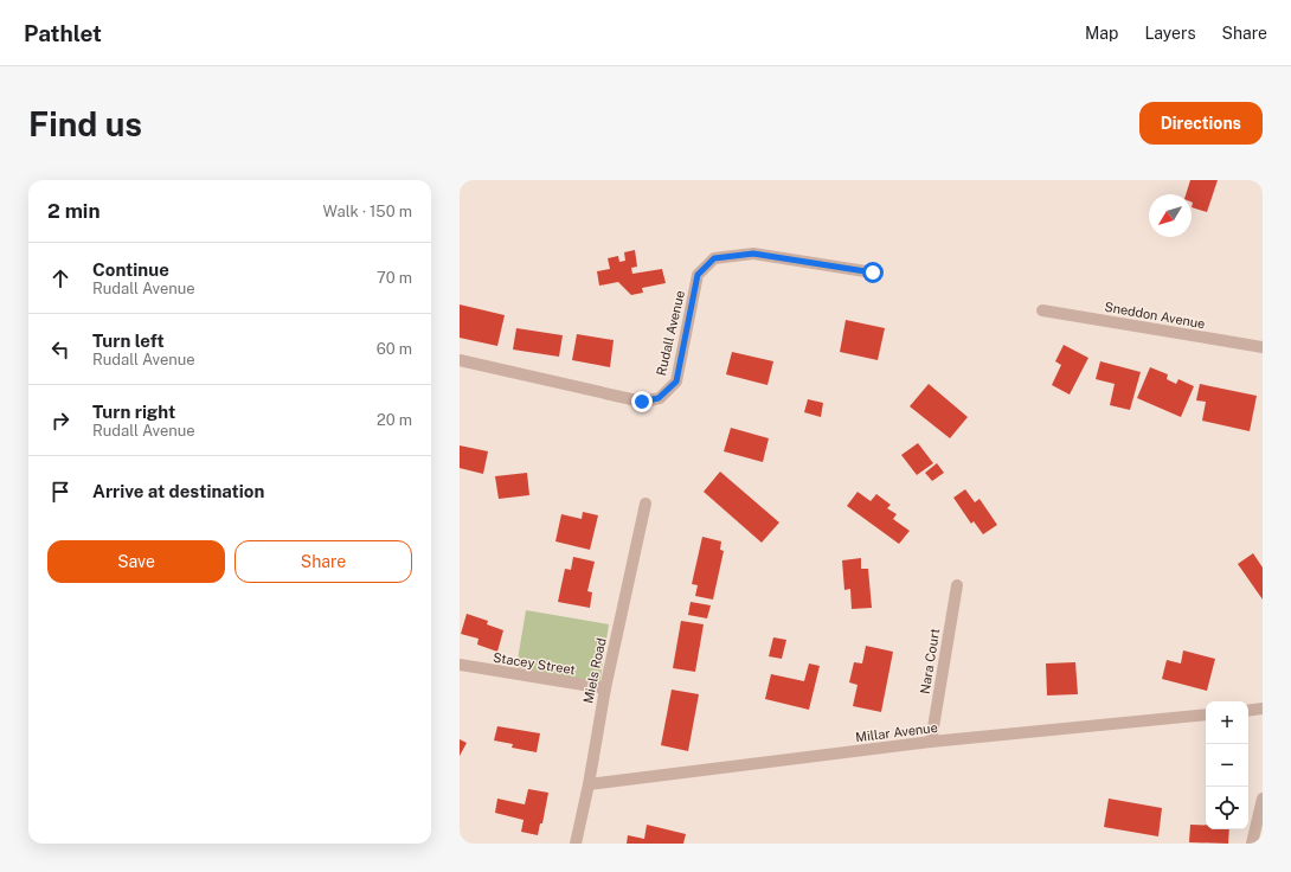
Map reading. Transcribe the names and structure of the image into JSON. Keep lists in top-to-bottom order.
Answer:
{
  "streets": {
    "street": [
      "Sneddon Avenue",
      "Rudall Avenue",
      "Nara Court",
      "Stacey Street",
      "Miels Road",
      "Millar Avenue"
    ]
  },
  "crossings": [
    ["Nara Court", "Millar Avenue"],
    ["Stacey Street", "Miels Road"],
    ["Miels Road", "Millar Avenue"]
  ],
  "north": "bottom left",
  "page": {
    "header": "Pathlet",
    "nav": ["Map", "Layers", "Share"],
    "buttons": [
      "Directions",
      ["Save", "Share"]
    ],
    "title": "Find us",
    "heading": ["2 min", "Walk · 150 m"],
    "list": [
      ["Continue", "Rudall Avenue", "70 m"],
      ["Turn left", "Rudall Avenue", "60 m"],
      ["Turn right", "Rudall Avenue", "20 m"],
      "Arrive at destination"
    ],
    "map_buttons": ["+", "−"]
  }
}
